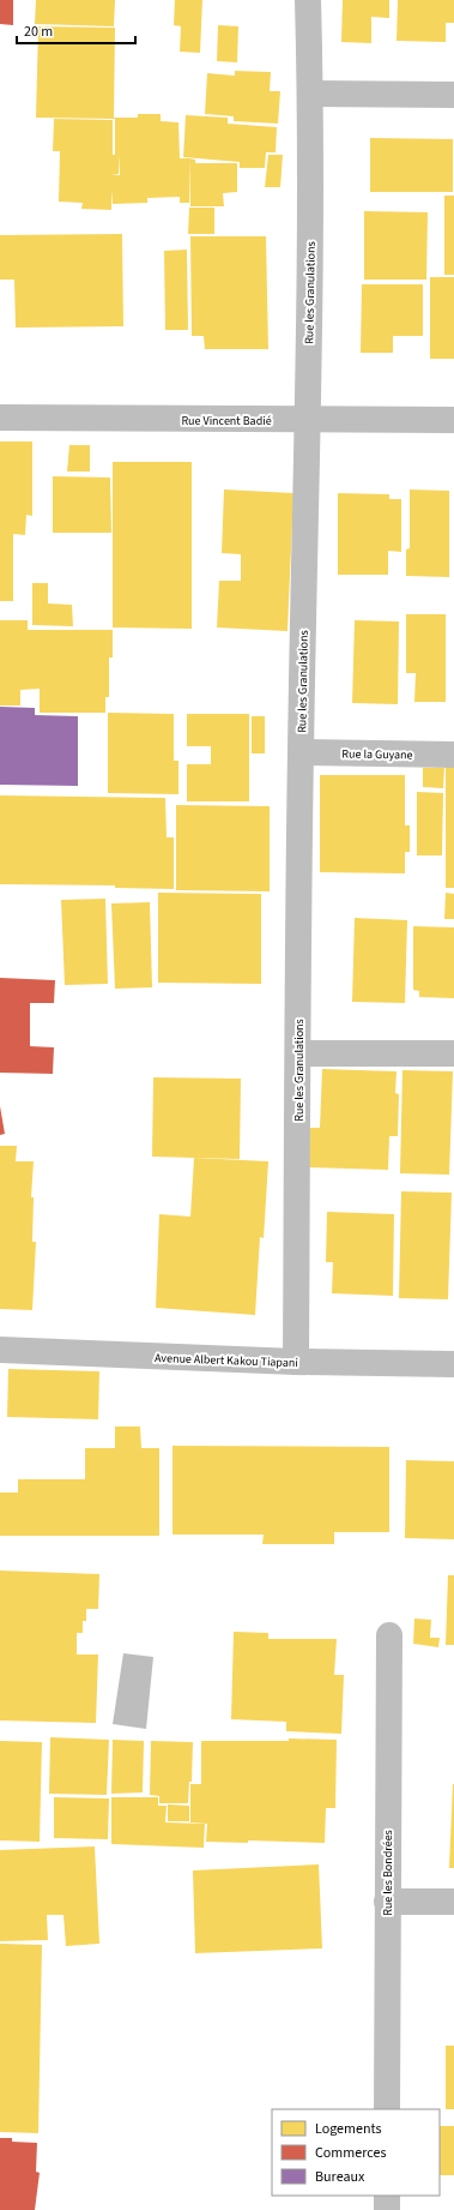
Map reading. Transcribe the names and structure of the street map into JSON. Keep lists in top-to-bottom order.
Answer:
{
  "streets": {
    "street": [
      "Rue les Granulations",
      "Rue Vincent Badié",
      "Rue la Guyane",
      "Avenue Albert Kakou Tiapani",
      "Rue les Bondrées"
    ]
  },
  "crossings": [
    ["Rue les Granulations", "Rue Vincent Badié"],
    ["Rue les Granulations", "Rue la Guyane"],
    ["Rue les Granulations", "Avenue Albert Kakou Tiapani"]
  ],
  "legend": ["Logements", "Commerces", "Bureaux"],
  "scale_bar": "20 m"
}
